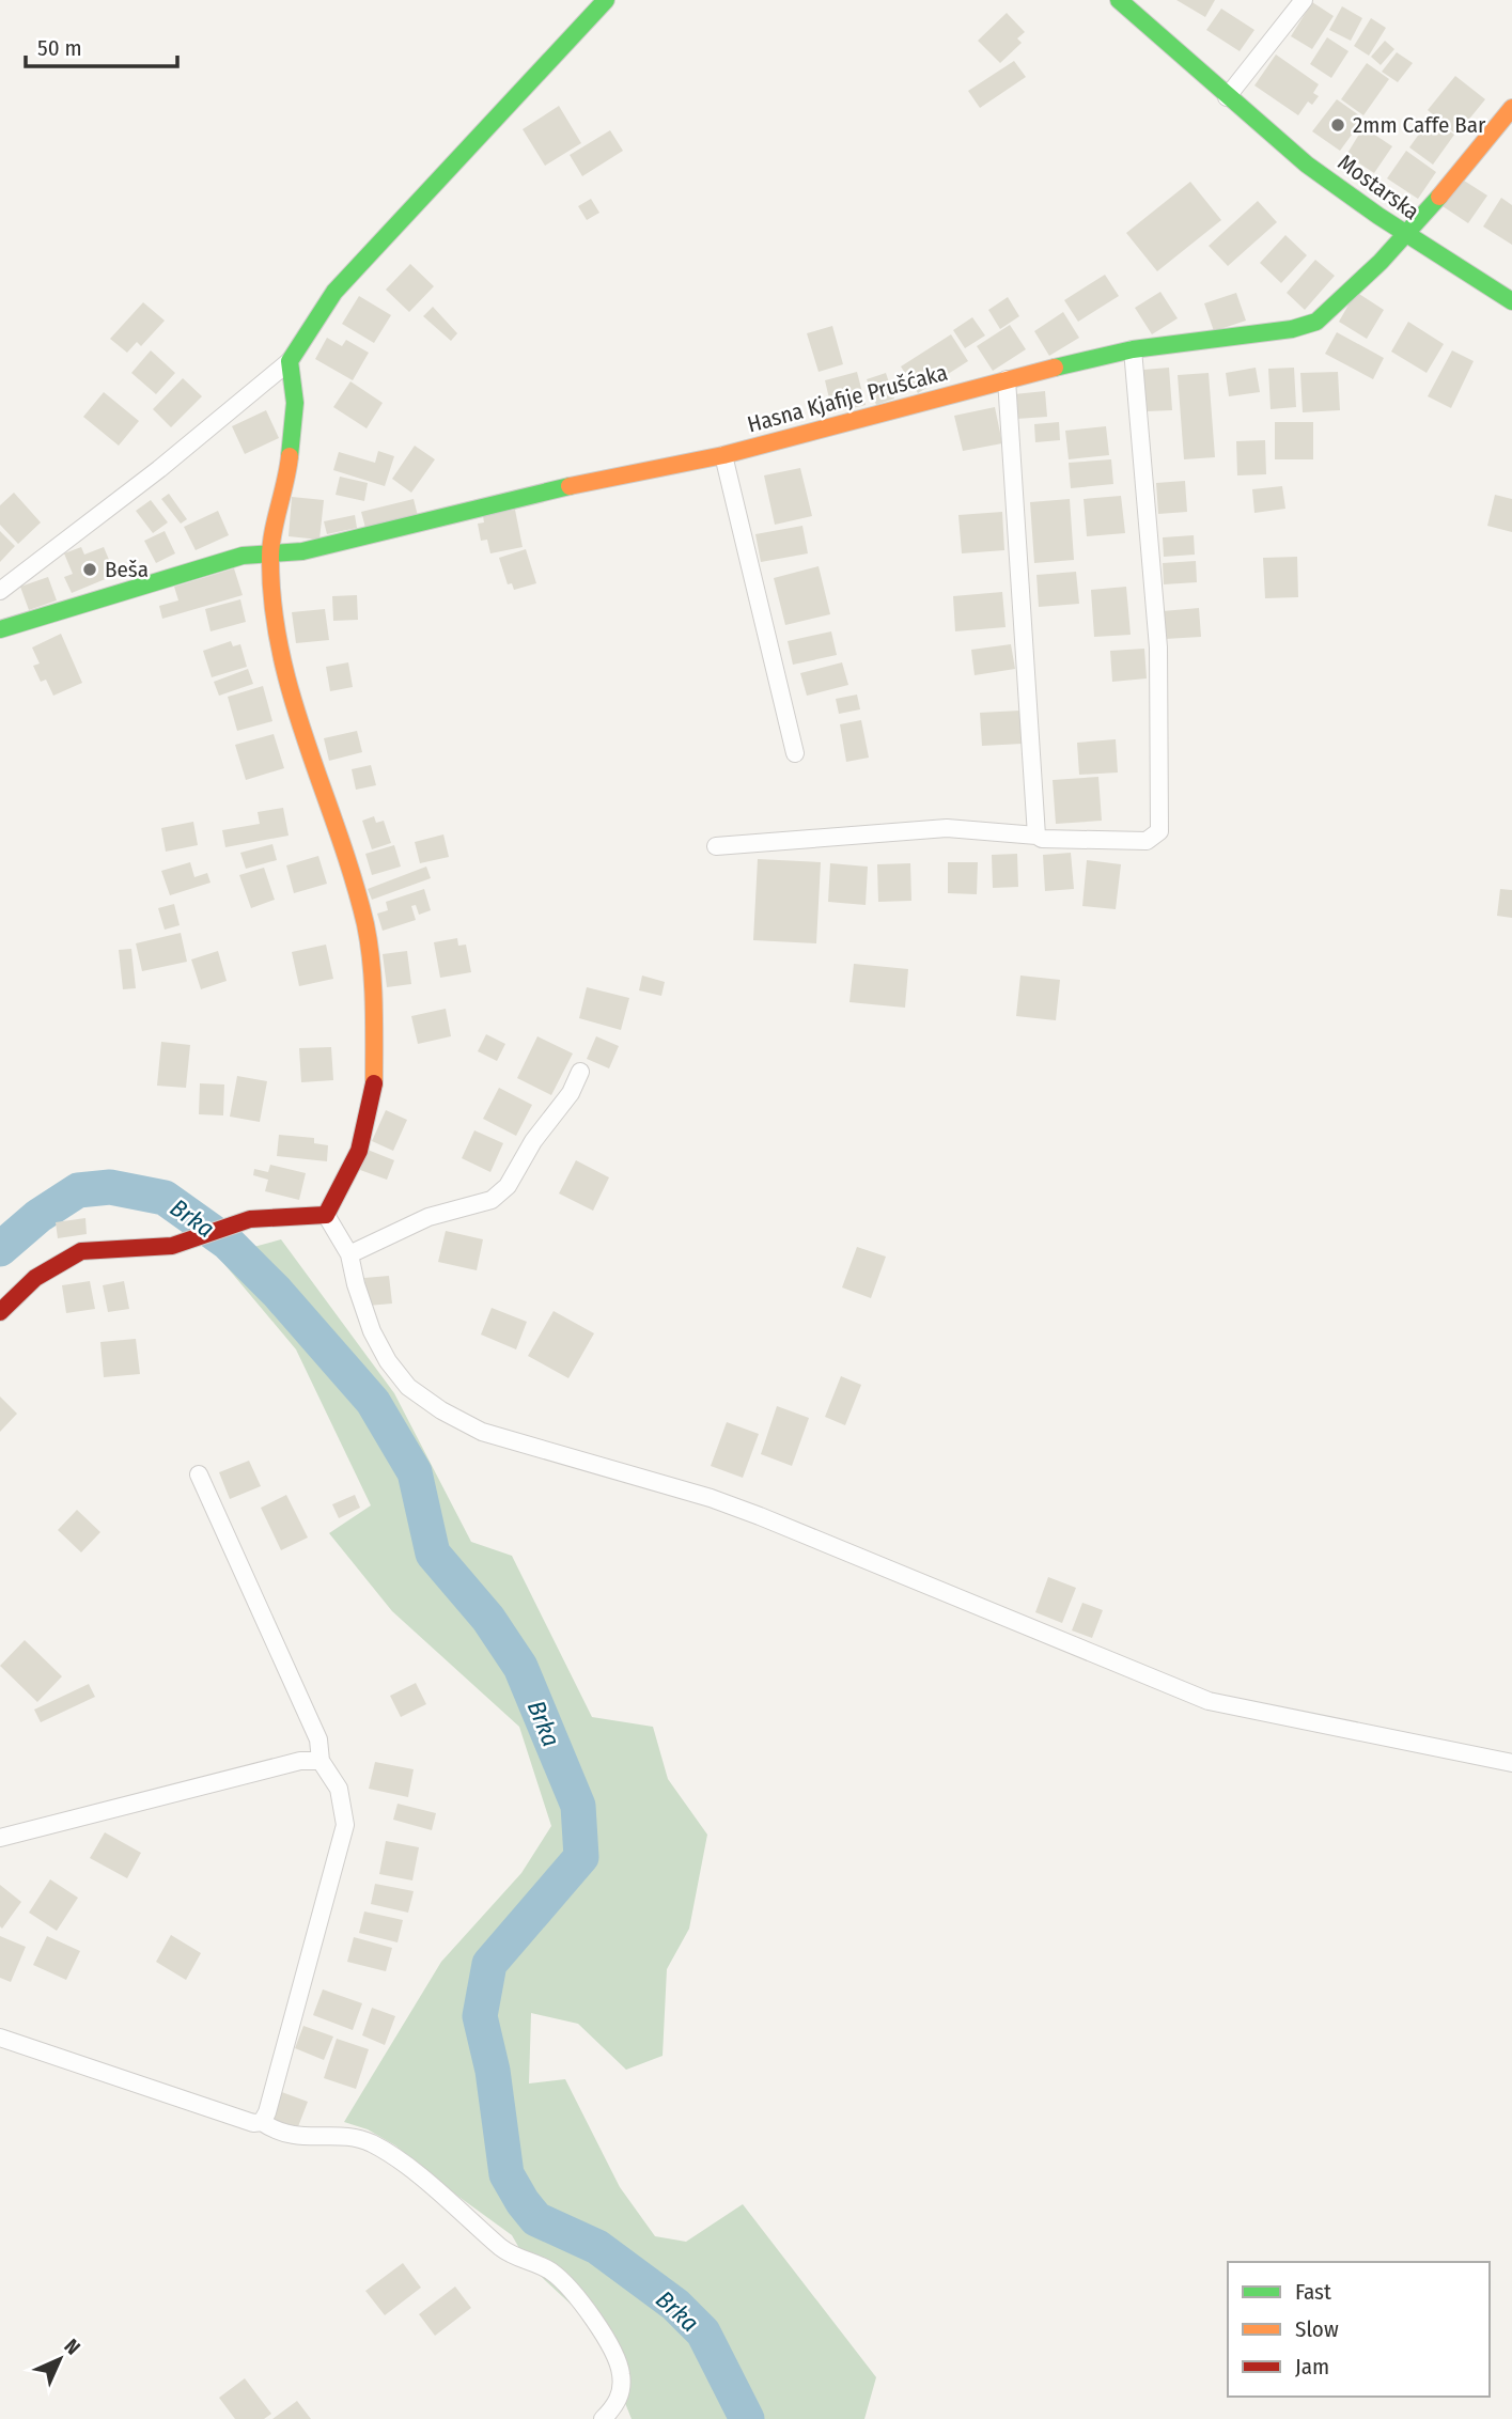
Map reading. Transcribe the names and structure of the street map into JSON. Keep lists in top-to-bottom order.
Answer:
{
  "streets": {
    "street": ["Mostarska", "Hasna Kjafije Prušćaka"]
  },
  "crossings": [
    ["Mostarska", "Hasna Kjafije Prušćaka"]
  ],
  "water": ["Brka"],
  "places": ["2mm Caffe Bar", "Beša"],
  "legend": ["Fast", "Slow", "Jam"],
  "scale_bar": "50 m",
  "north": "top right"
}
